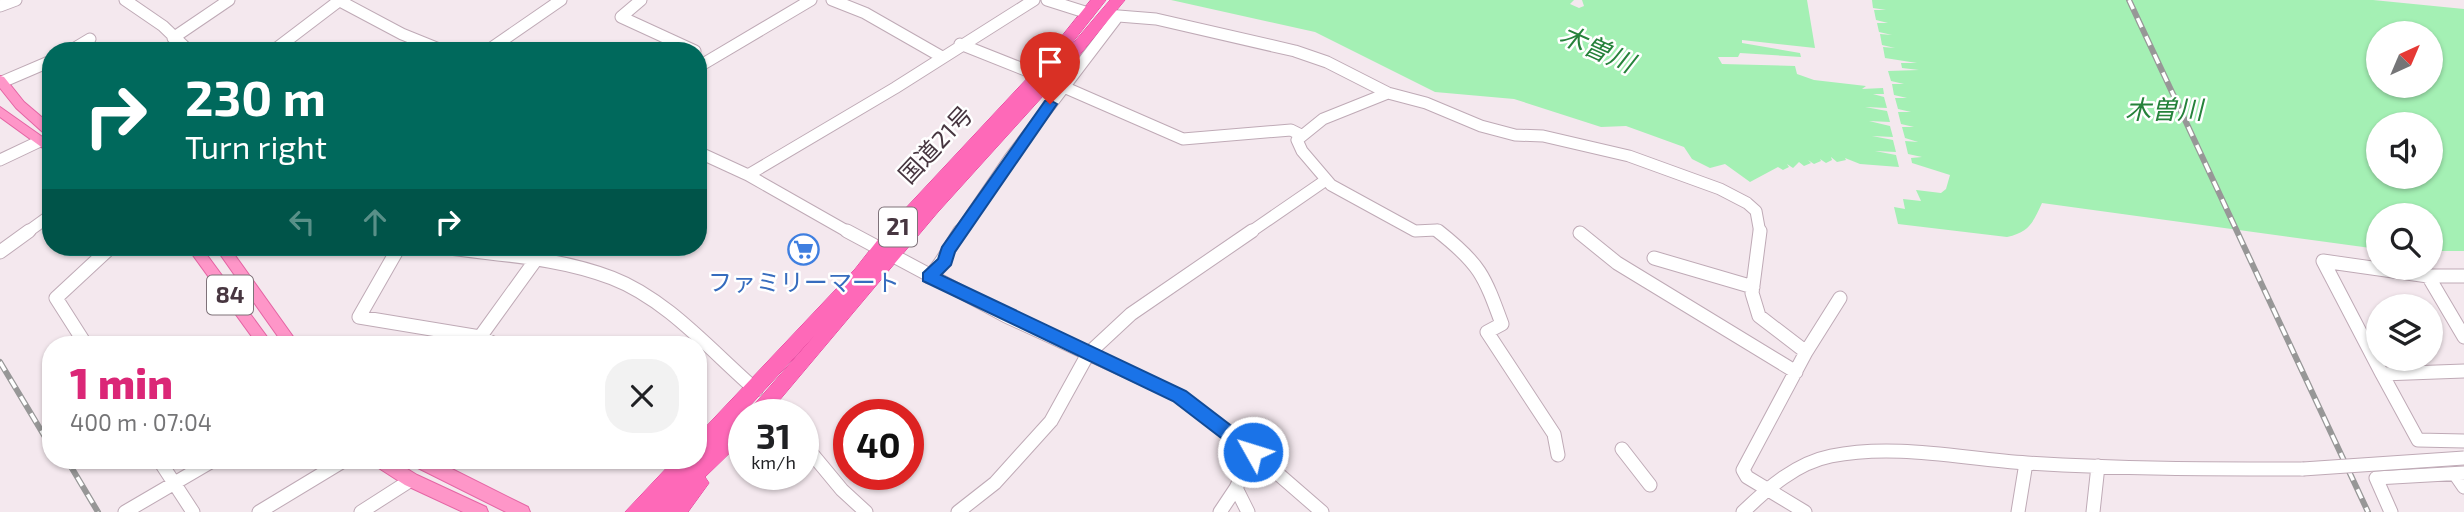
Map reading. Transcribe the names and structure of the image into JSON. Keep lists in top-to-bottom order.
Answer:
{
  "streets": {
    "highway": ["国道21号", "21"],
    "main road": ["84"]
  },
  "water": ["木曽川"],
  "places": {
    "supermarket": ["ファミリーマート"]
  },
  "north": "top right",
  "page": {
    "turn": ["230 m", "Turn right"],
    "heading": ["1 min", "400 m · 07:04"],
    "speed": "31 km/h",
    "limit": "40"
  }
}
